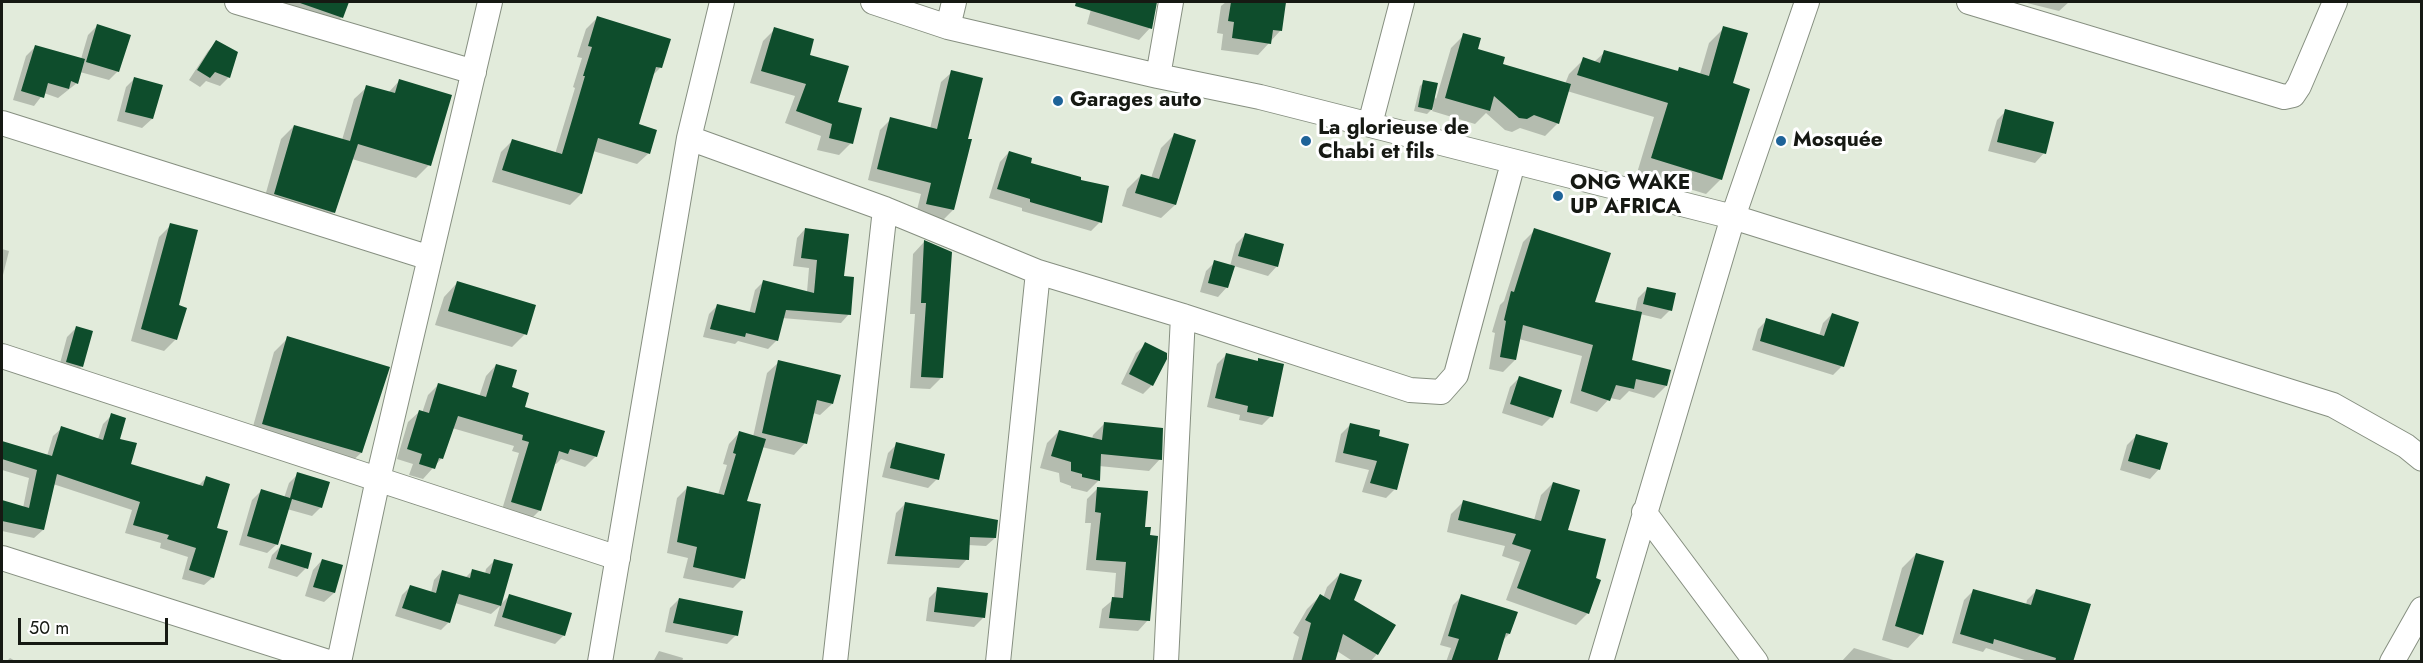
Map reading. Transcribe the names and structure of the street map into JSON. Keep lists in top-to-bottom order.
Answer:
{
  "places": [
    "Garages auto",
    "La glorieuse de Chabi et fils",
    "Mosquée",
    "ONG WAKE UP AFRICA"
  ],
  "scale_bar": "50 m"
}
